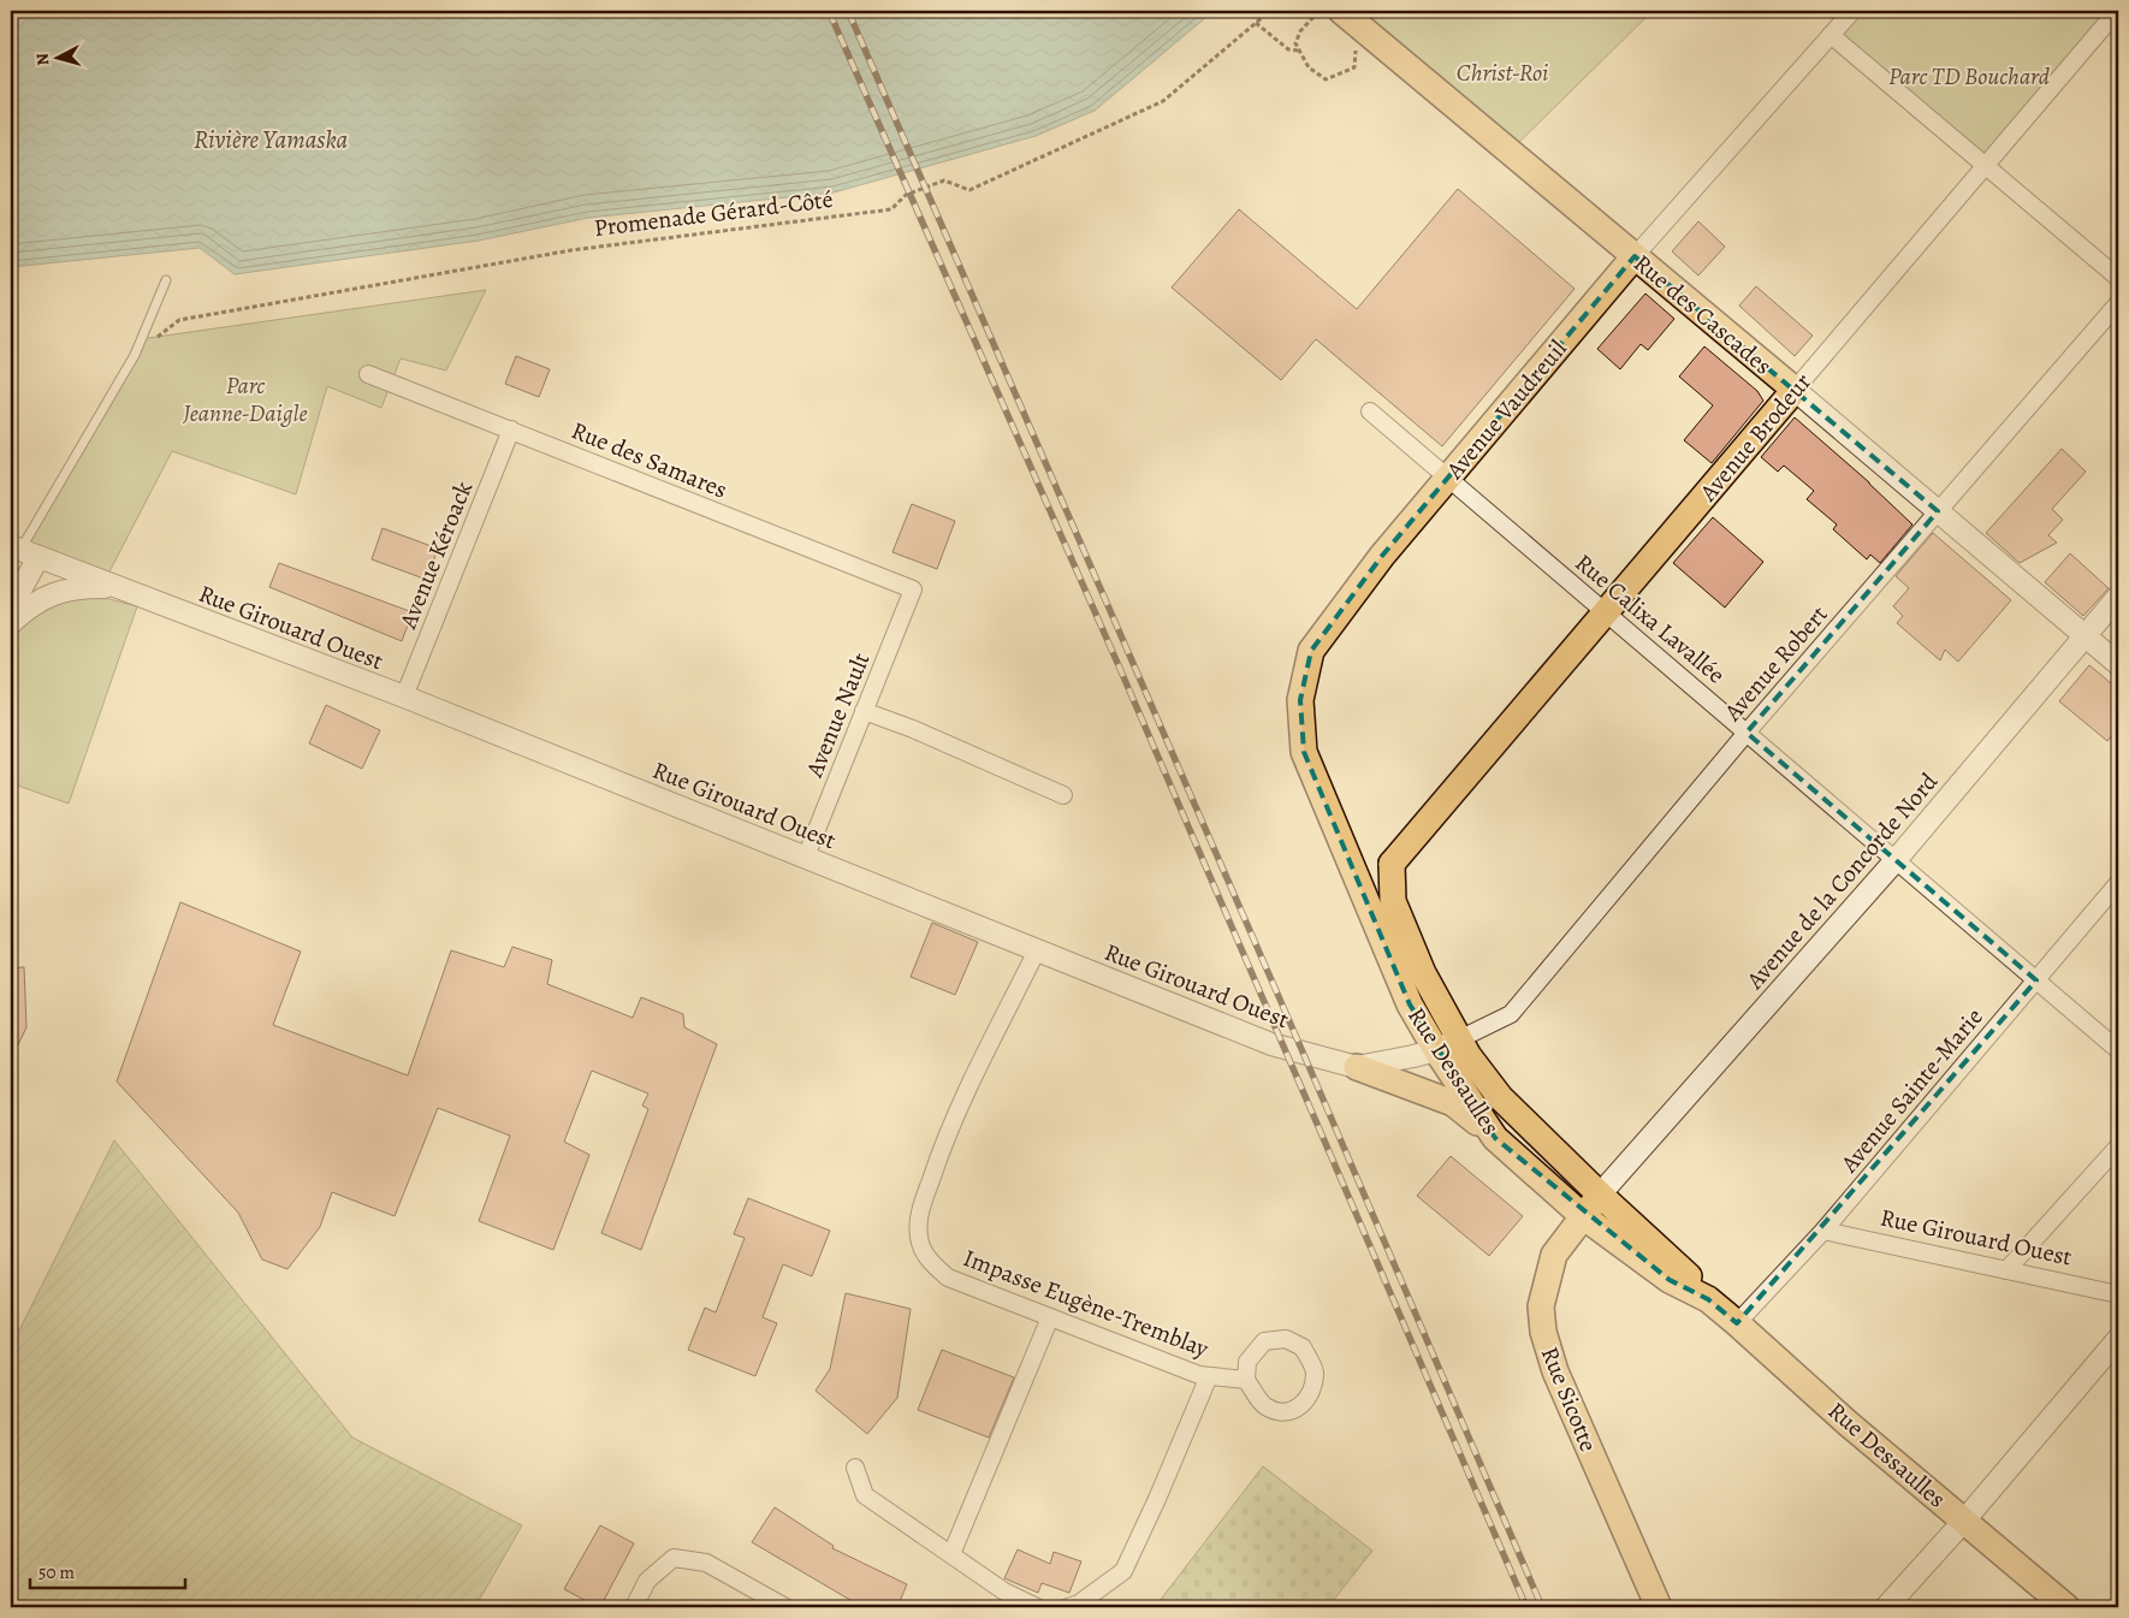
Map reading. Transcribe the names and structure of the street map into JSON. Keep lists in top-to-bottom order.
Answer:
{
  "streets": {
    "main road": [
      "Rue des Cascades",
      "Avenue Vaudreuil",
      "Avenue Brodeur",
      "Rue Dessaulles",
      "Rue Sicotte"
    ],
    "street": [
      "Rue des Samares",
      "Avenue Kéroack",
      "Rue Calixa Lavallée",
      "Rue Girouard Ouest",
      "Avenue Robert",
      "Avenue Nault",
      "Avenue de la Concorde Nord",
      "Avenue Sainte-Marie",
      "Impasse Eugène-Tremblay"
    ],
    "path": ["Promenade Gérard-Côté"]
  },
  "crossings": [
    ["Rue des Cascades", "Avenue Vaudreuil"],
    ["Rue des Cascades", "Avenue Brodeur"],
    ["Rue des Cascades", "Avenue Robert"],
    ["Rue des Cascades", "Avenue de la Concorde Nord"],
    ["Avenue Vaudreuil", "Rue Calixa Lavallée"],
    ["Avenue Vaudreuil", "Rue Dessaulles"],
    ["Avenue Brodeur", "Rue Calixa Lavallée"],
    ["Avenue Brodeur", "Rue Dessaulles"],
    ["Rue des Samares", "Avenue Kéroack"],
    ["Rue des Samares", "Avenue Nault"],
    ["Avenue Kéroack", "Rue Girouard Ouest"],
    ["Rue Calixa Lavallée", "Avenue Robert"],
    ["Rue Calixa Lavallée", "Avenue de la Concorde Nord"],
    ["Rue Calixa Lavallée", "Avenue Sainte-Marie"],
    ["Rue Girouard Ouest", "Avenue Nault"],
    ["Rue Girouard Ouest", "Avenue Sainte-Marie"],
    ["Rue Girouard Ouest", "Impasse Eugène-Tremblay"],
    ["Avenue Robert", "Rue Dessaulles"],
    ["Avenue de la Concorde Nord", "Rue Dessaulles"],
    ["Avenue de la Concorde Nord", "Rue Sicotte"],
    ["Rue Dessaulles", "Avenue Sainte-Marie"],
    ["Rue Dessaulles", "Rue Sicotte"]
  ],
  "water": ["Rivière Yamaska"],
  "parks": ["Christ-Roi", "Parc TD Bouchard", "Parc Jeanne-Daigle"],
  "scale_bar": "50 m",
  "north": "left"
}
